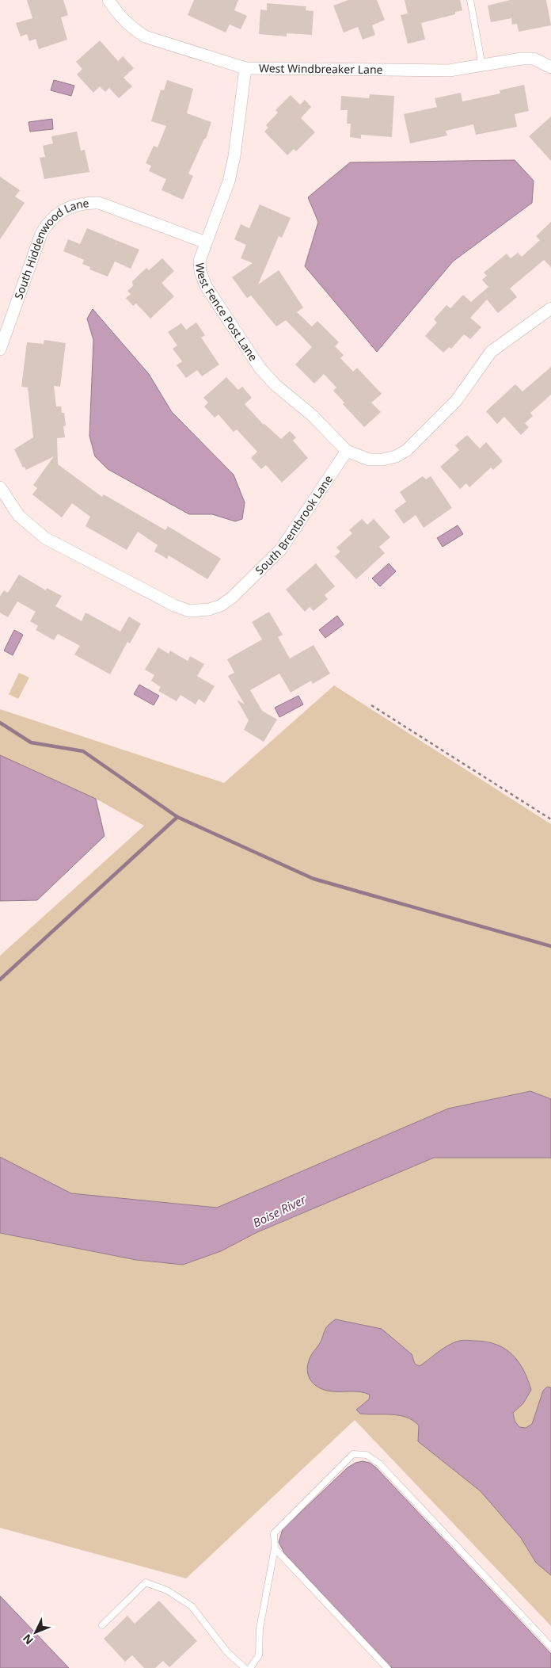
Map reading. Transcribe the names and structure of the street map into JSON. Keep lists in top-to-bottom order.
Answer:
{
  "streets": {
    "street": [
      "West Windbreaker Lane",
      "South Hiddenwood Lane",
      "West Fence Post Lane",
      "South Brentbrook Lane"
    ]
  },
  "crossings": [
    ["West Windbreaker Lane", "West Fence Post Lane"],
    ["South Hiddenwood Lane", "West Fence Post Lane"],
    ["West Fence Post Lane", "South Brentbrook Lane"]
  ],
  "water": ["Boise River"],
  "north": "bottom left"
}
